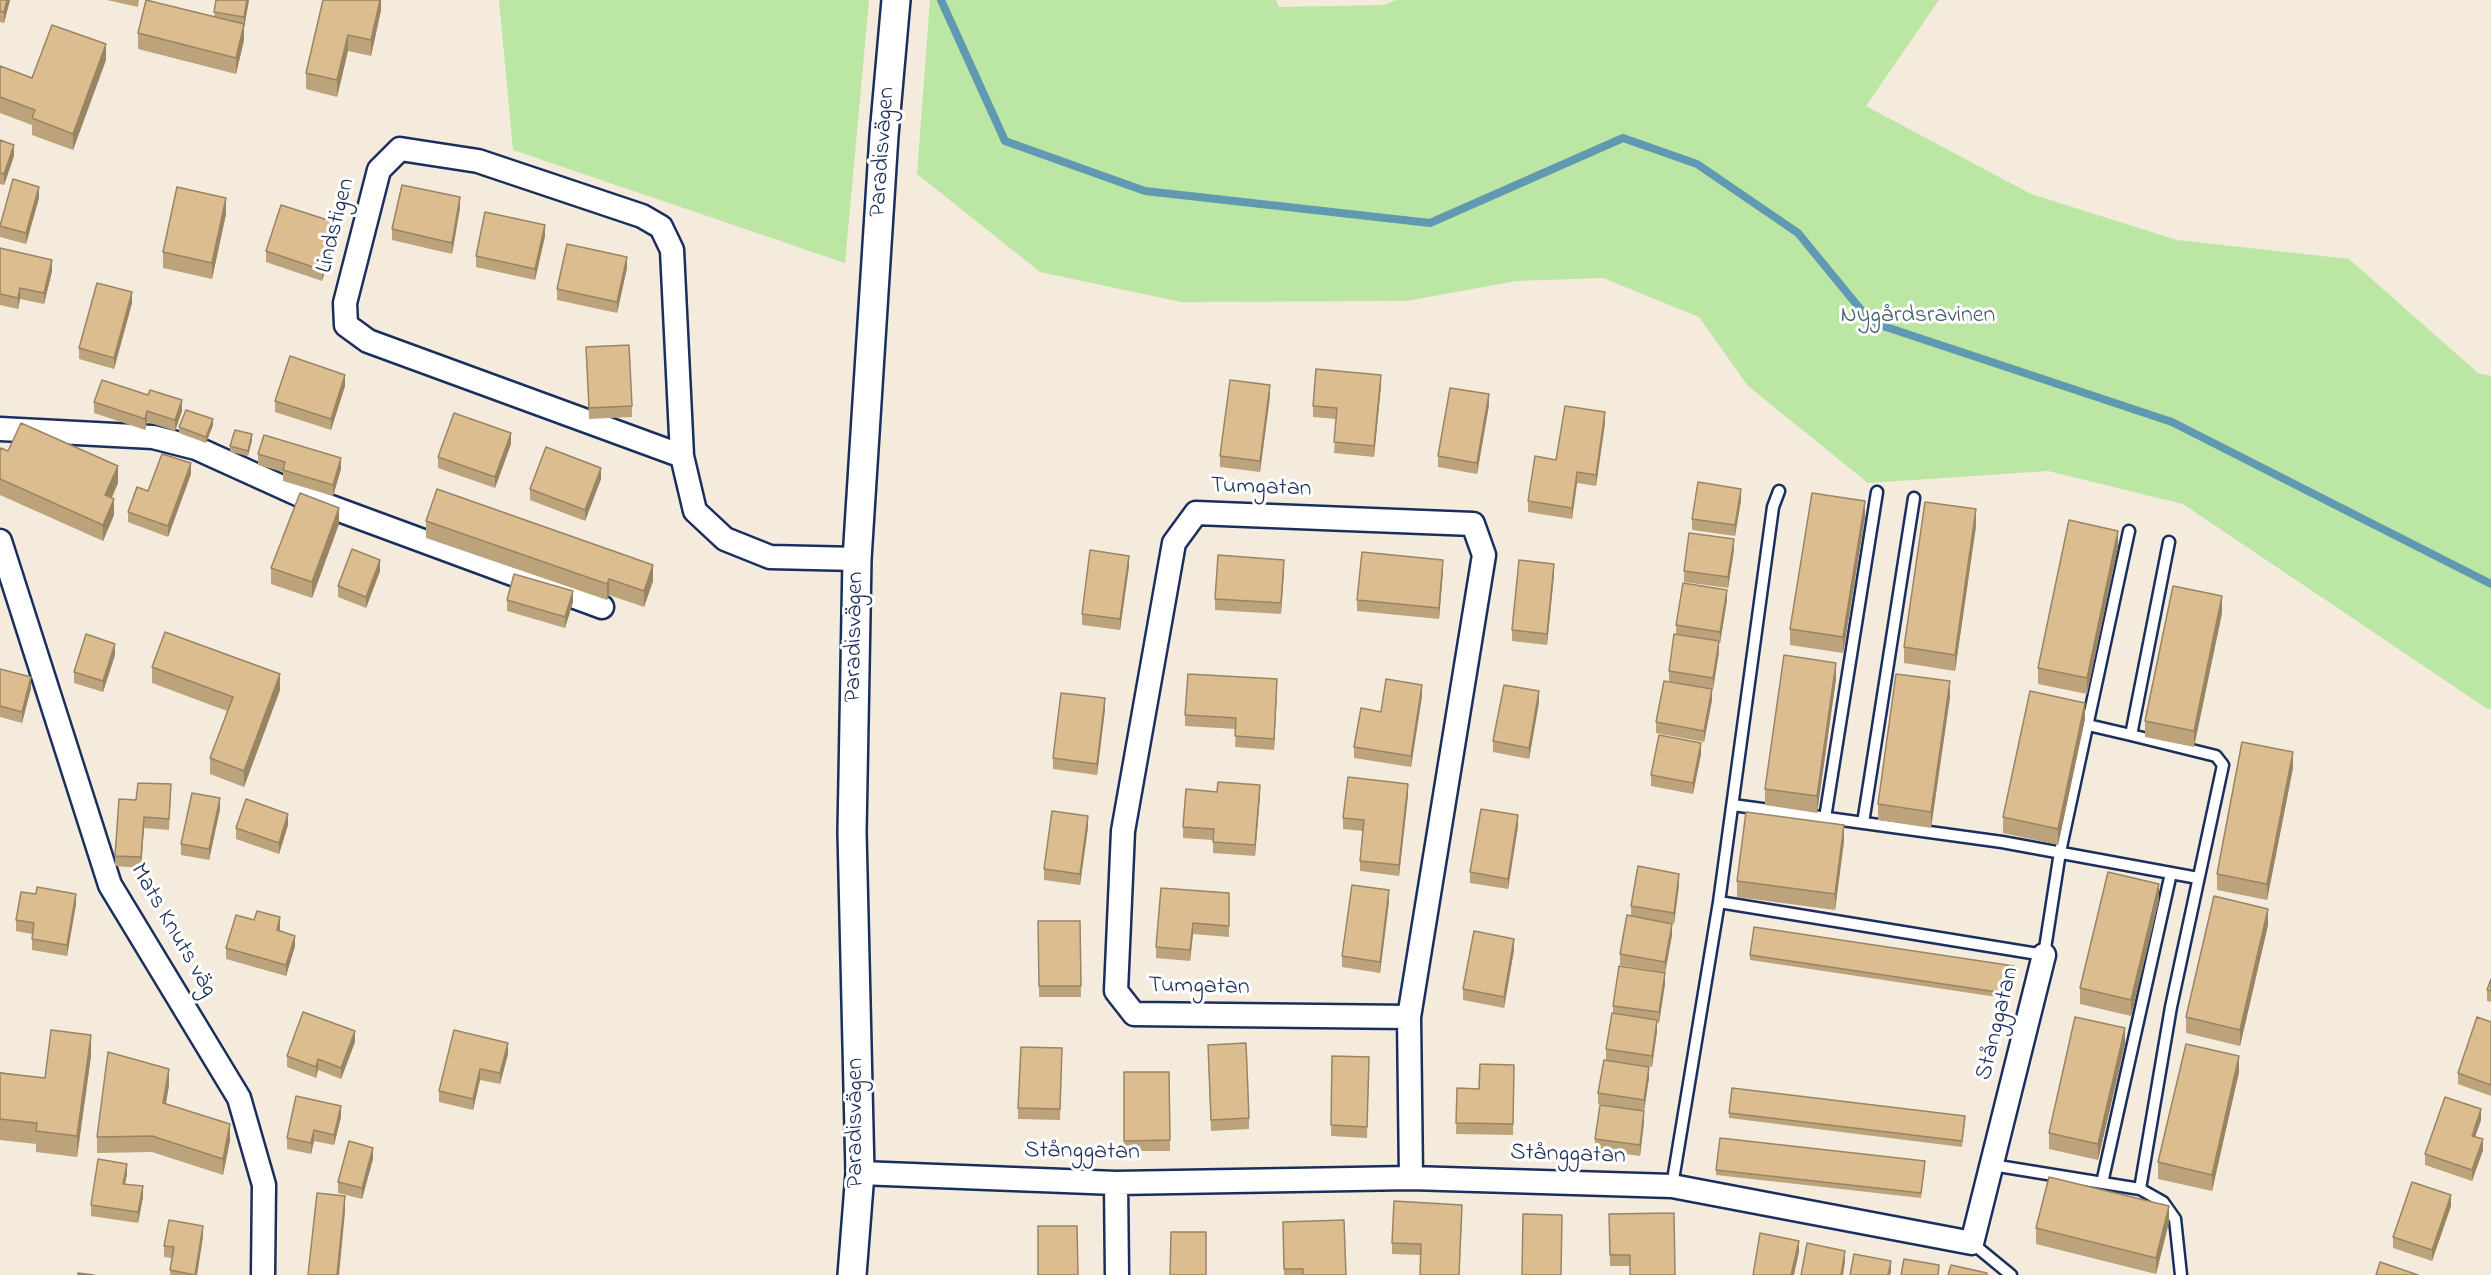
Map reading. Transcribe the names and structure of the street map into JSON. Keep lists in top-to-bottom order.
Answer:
{
  "streets": {
    "street": [
      "Paradisvägen",
      "Lindstigen",
      "Tumgatan",
      "Mats Knuts väg",
      "Stånggatan"
    ]
  },
  "crossings": [
    ["Paradisvägen", "Lindstigen"],
    ["Paradisvägen", "Stånggatan"],
    ["Tumgatan", "Stånggatan"]
  ],
  "parks": ["Nygårdsravinen"]
}
